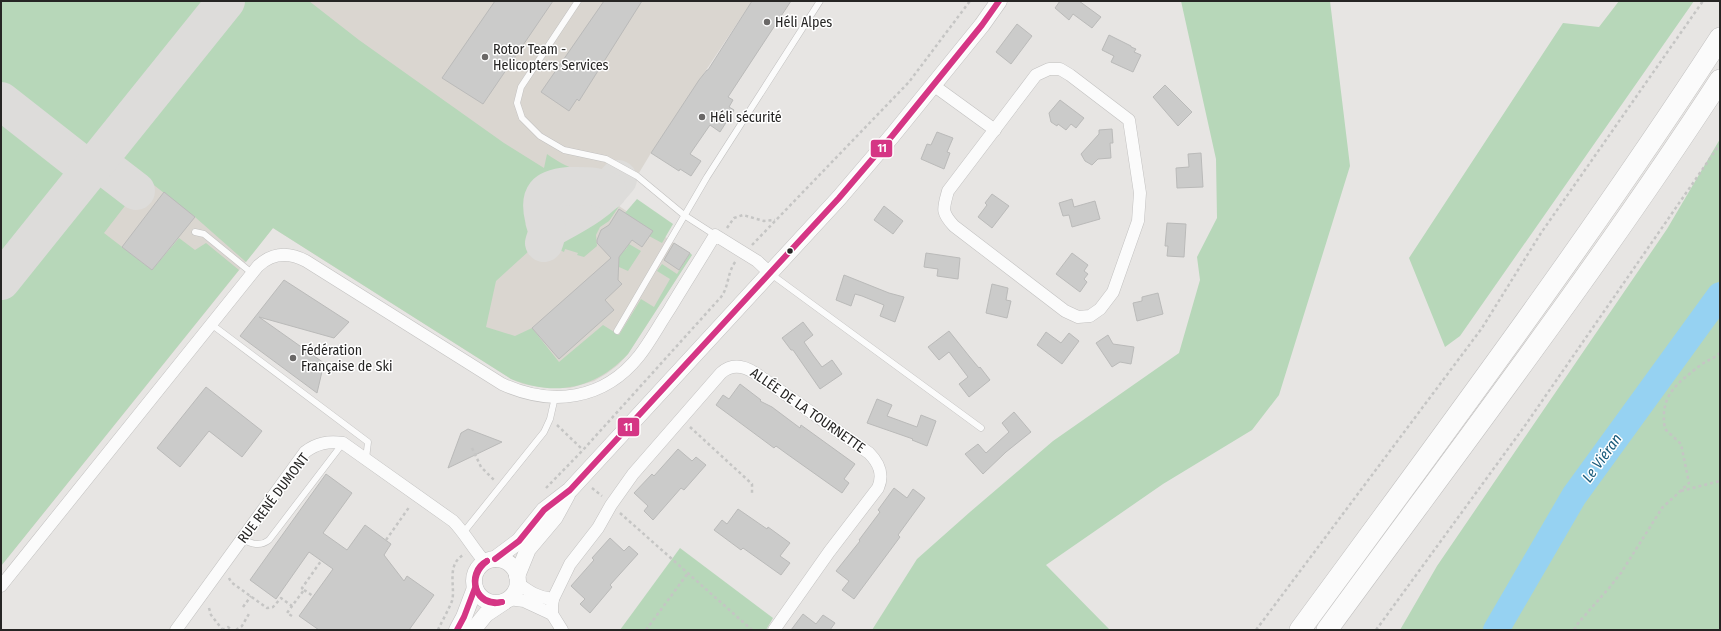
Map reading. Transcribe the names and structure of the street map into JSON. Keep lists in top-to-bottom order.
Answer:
{
  "streets": {
    "street": ["ALLÉE DE LA TOURNETTE", "RUE RENÉ DUMONT"]
  },
  "water": ["Le Viéran"],
  "places": [
    "Héli Alpes",
    "Rotor Team - Helicopters Services",
    "Héli sécurité",
    "Fédération Française de Ski"
  ],
  "lines": ["transit line 11"]
}
